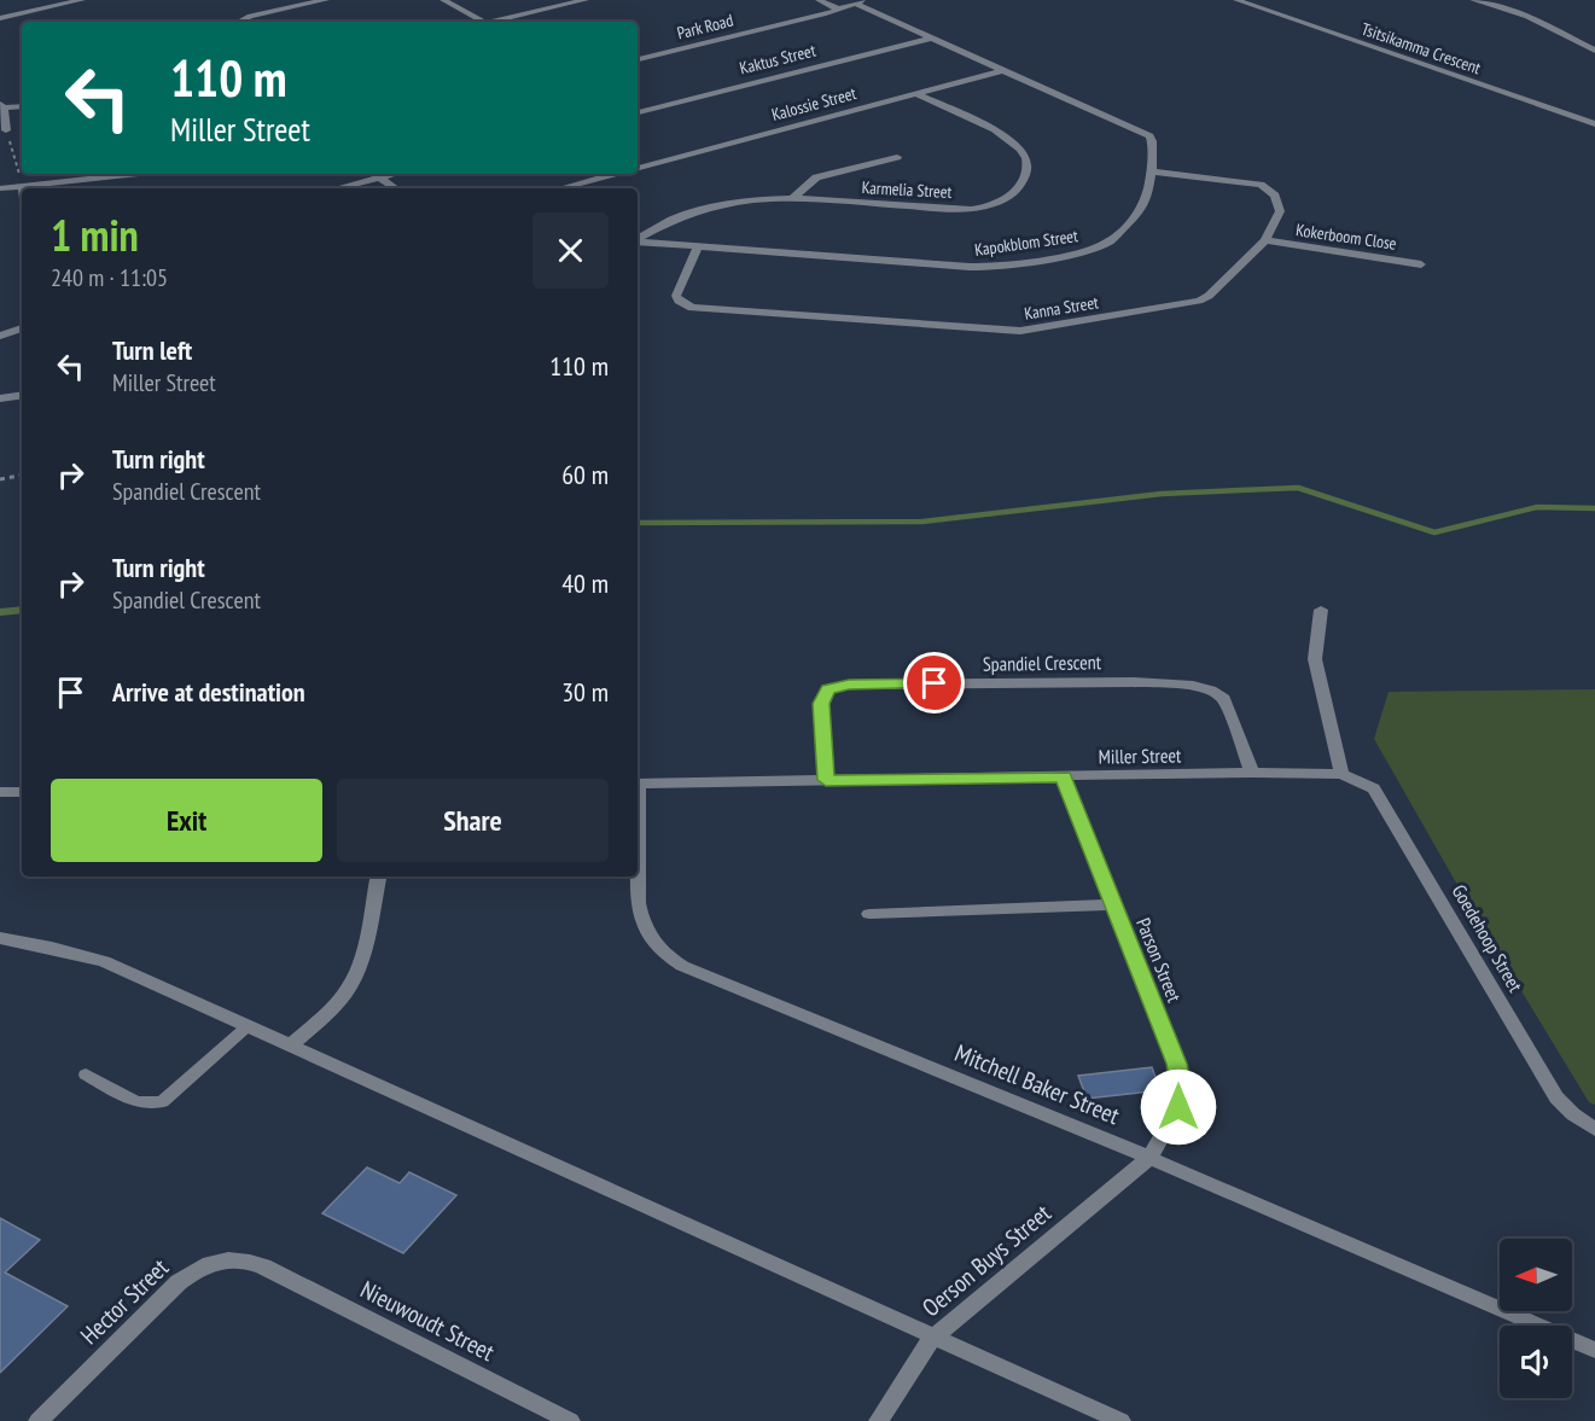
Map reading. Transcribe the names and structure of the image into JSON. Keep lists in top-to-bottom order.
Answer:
{
  "streets": {
    "street": [
      "Park Road",
      "Tsitsikamma Crescent",
      "Kaktus Street",
      "Kalossie Street",
      "Karmelia Street",
      "Kokerboom Close",
      "Kapokblom Street",
      "Kanna Street",
      "Spandiel Crescent",
      "Miller Street",
      "Goedehoop Street",
      "Parson Street",
      "Mitchell Baker Street",
      "Oerson Buys Street",
      "Hector Street",
      "Nieuwoudt Street"
    ]
  },
  "crossings": [
    ["Park Road", "Kapokblom Street"],
    ["Kaktus Street", "Kapokblom Street"],
    ["Kalossie Street", "Karmelia Street"],
    ["Kalossie Street", "Kapokblom Street"],
    ["Kokerboom Close", "Kanna Street"],
    ["Kapokblom Street", "Kanna Street"],
    ["Spandiel Crescent", "Miller Street"],
    ["Miller Street", "Goedehoop Street"],
    ["Miller Street", "Parson Street"],
    ["Parson Street", "Mitchell Baker Street"],
    ["Parson Street", "Oerson Buys Street"],
    ["Mitchell Baker Street", "Oerson Buys Street"],
    ["Hector Street", "Nieuwoudt Street"]
  ],
  "north": "left",
  "page": {
    "turn": ["110 m", "Miller Street"],
    "heading": ["1 min", "240 m · 11:05"],
    "list": [
      {
        "name": "Turn left",
        "note": "Miller Street",
        "value": "110 m"
      },
      {
        "name": "Turn right",
        "note": "Spandiel Crescent",
        "value": "60 m"
      },
      {
        "name": "Turn right",
        "note": "Spandiel Crescent",
        "value": "40 m"
      },
      {
        "name": "Arrive at destination",
        "value": "30 m"
      }
    ],
    "buttons": ["Exit", "Share"]
  }
}
